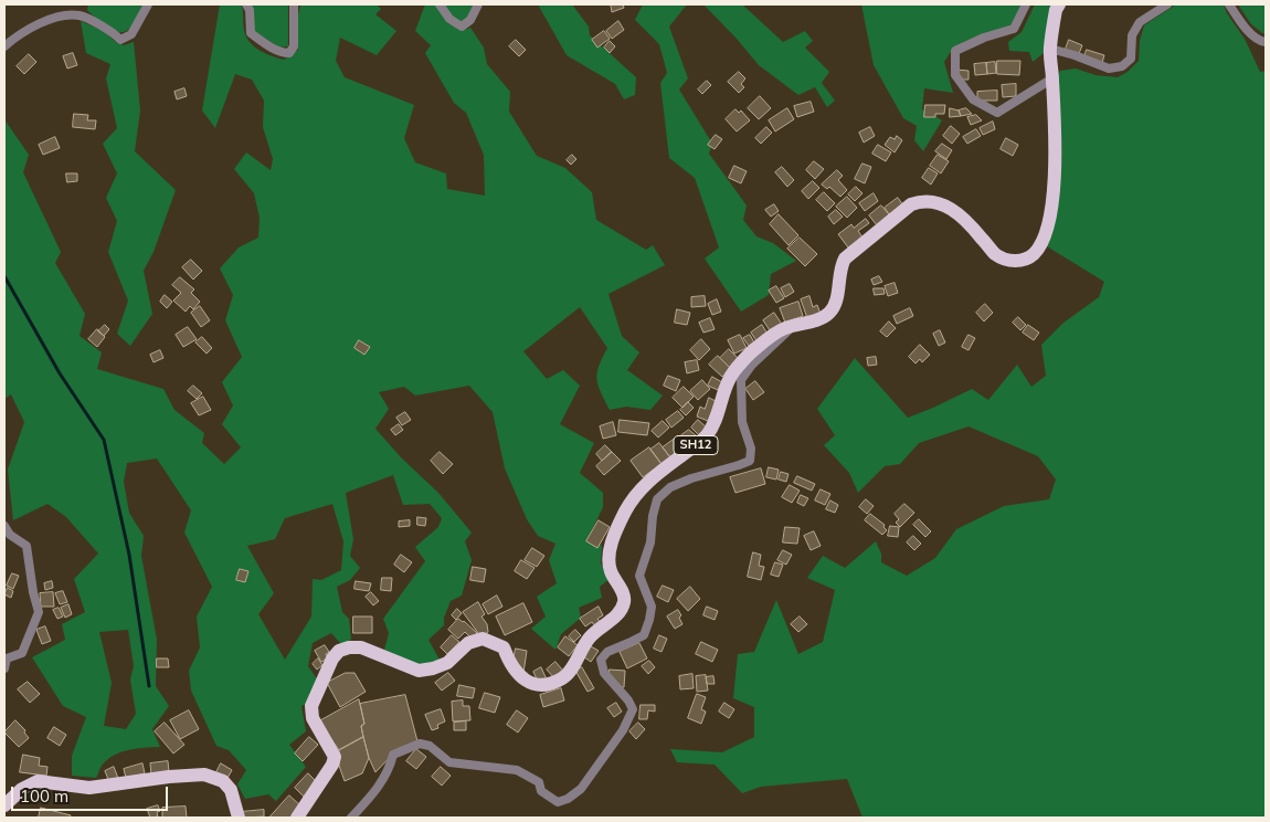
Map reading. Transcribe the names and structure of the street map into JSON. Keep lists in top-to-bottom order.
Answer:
{
  "streets": {
    "main road": ["SH12"]
  },
  "scale_bar": "100 m"
}
